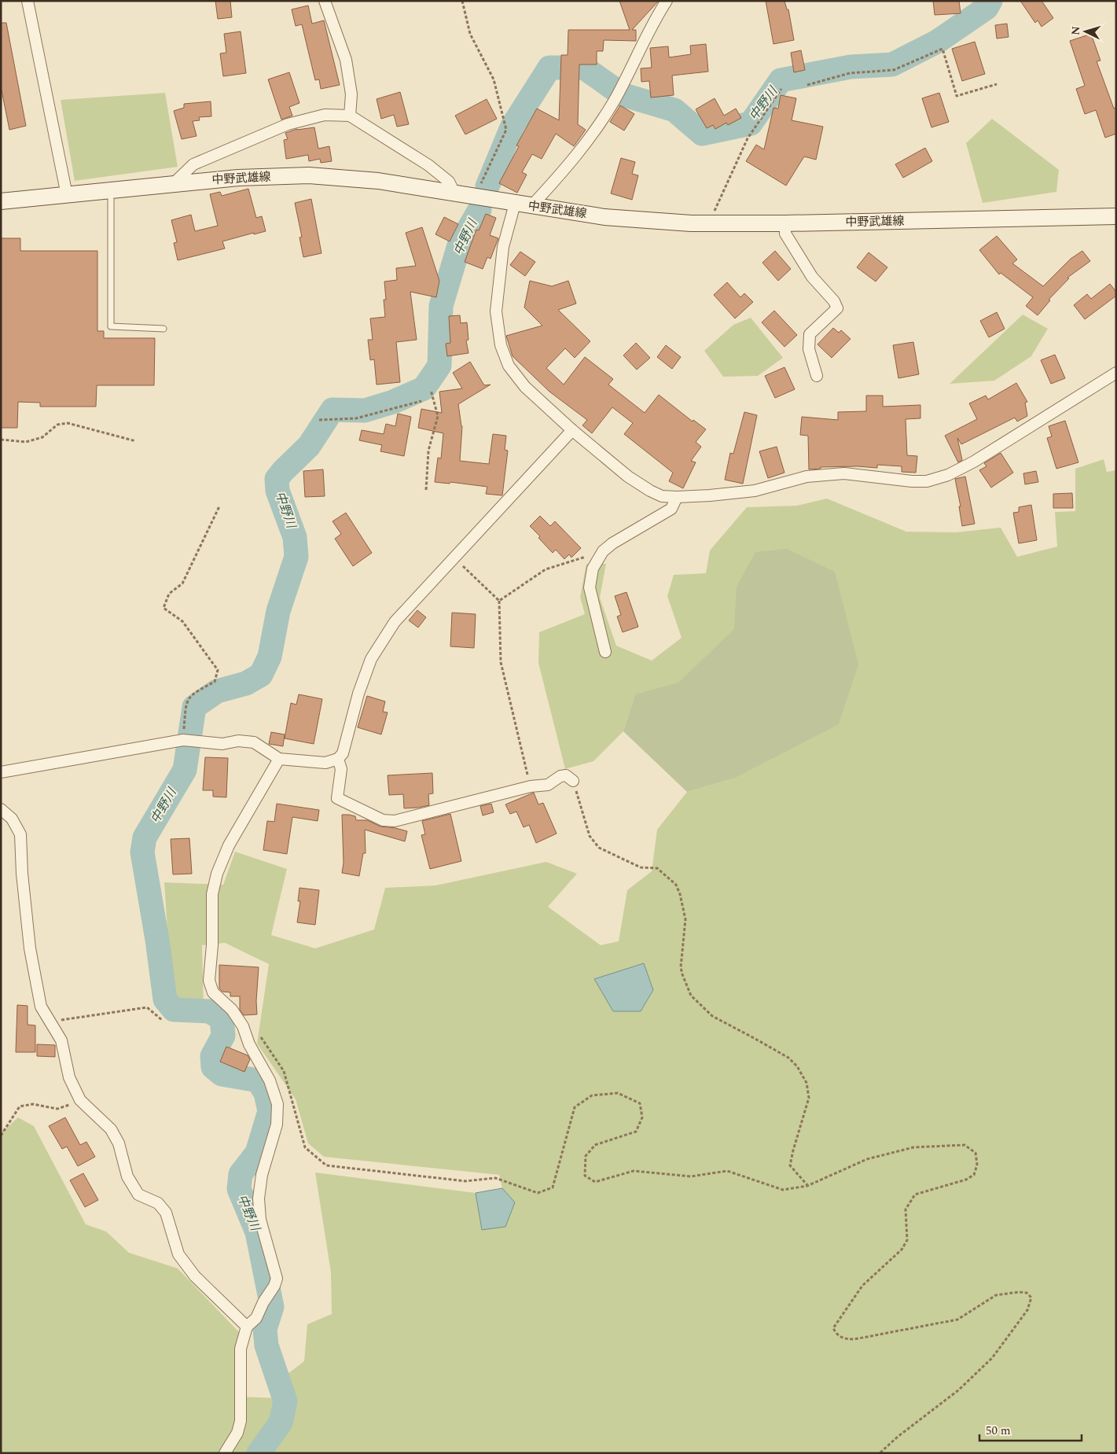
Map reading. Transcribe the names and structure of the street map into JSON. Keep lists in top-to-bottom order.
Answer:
{
  "streets": {
    "main road": ["中野武雄線"]
  },
  "water": ["中野川"],
  "scale_bar": "50 m",
  "north": "left"
}
